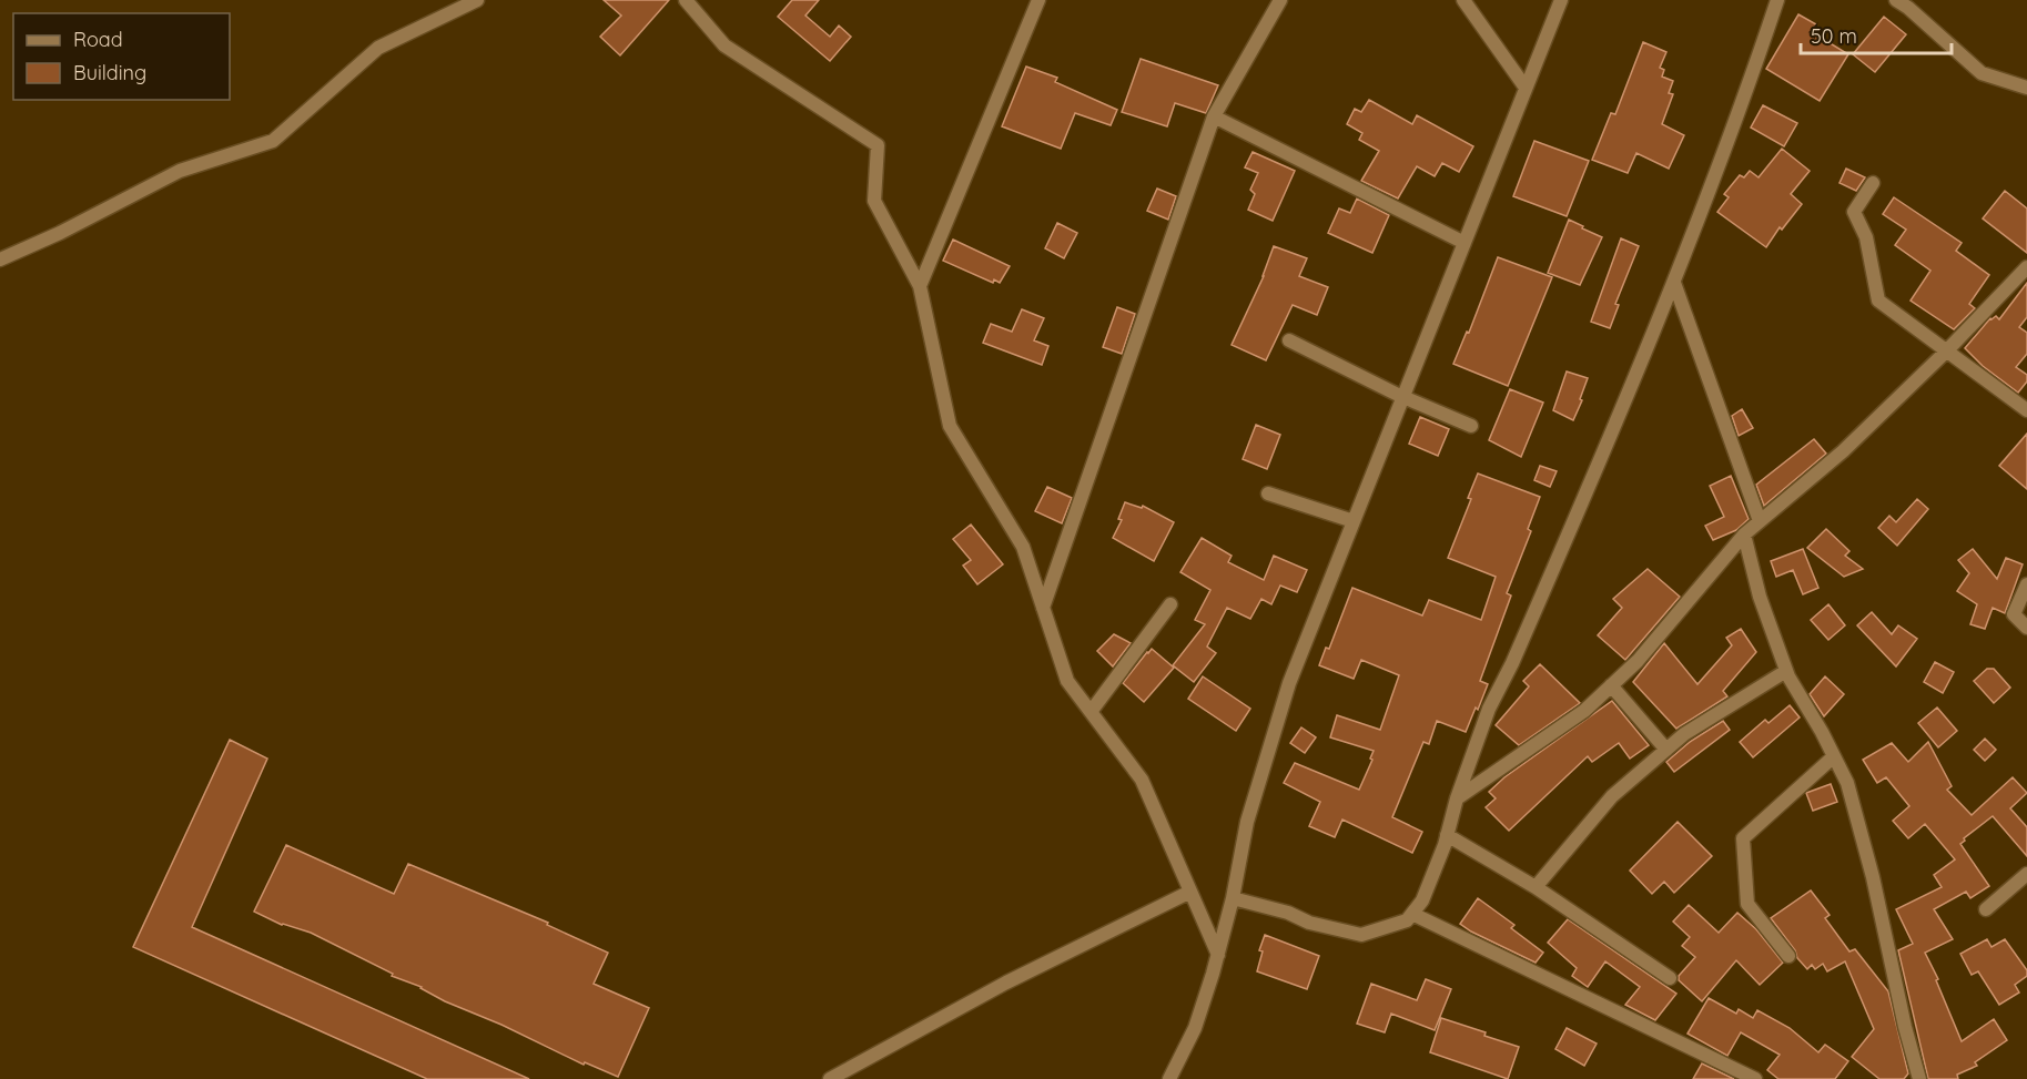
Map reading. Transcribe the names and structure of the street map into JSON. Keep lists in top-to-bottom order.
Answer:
{
  "legend": ["Road", "Building"],
  "scale_bar": "50 m"
}
